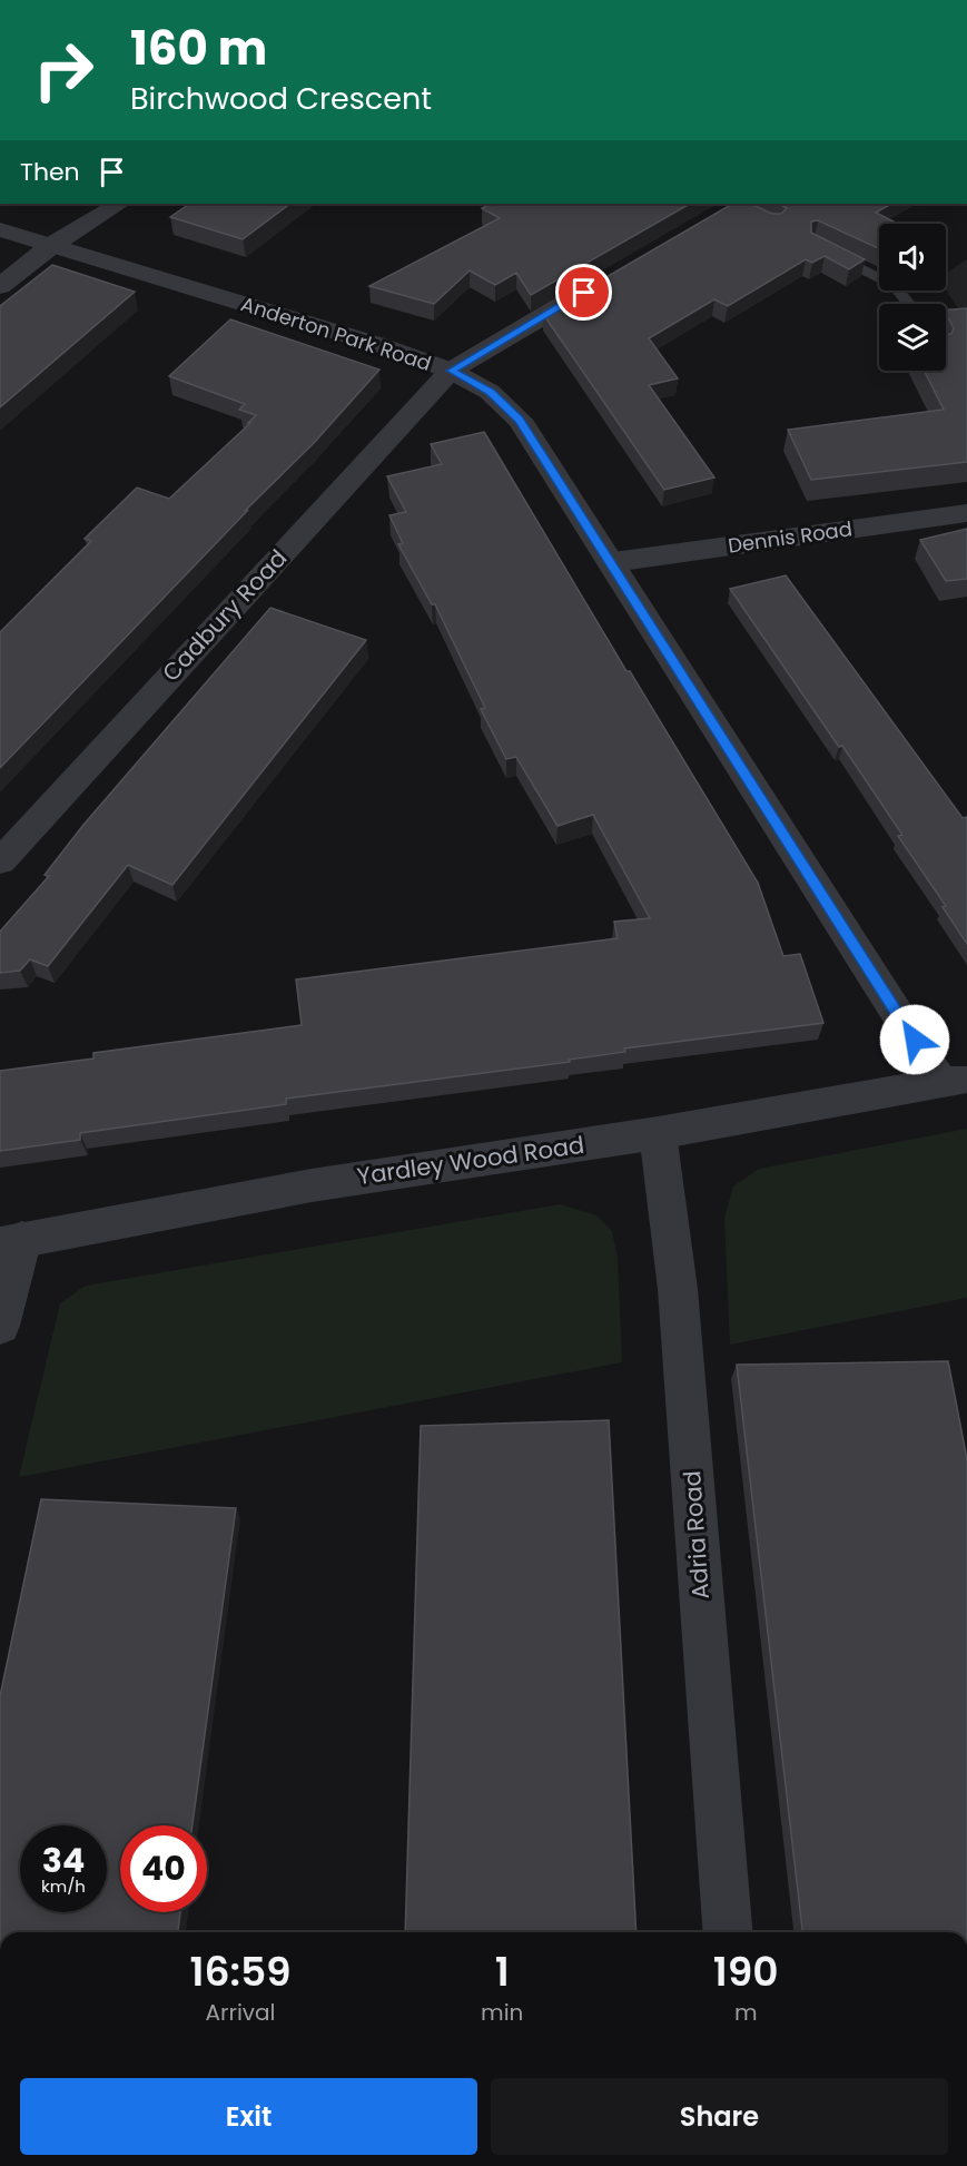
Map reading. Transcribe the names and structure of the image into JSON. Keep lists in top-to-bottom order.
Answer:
{
  "streets": {
    "street": [
      "Anderton Park Road",
      "Dennis Road",
      "Cadbury Road",
      "Yardley Wood Road",
      "Adria Road"
    ]
  },
  "crossings": [
    ["Anderton Park Road", "Dennis Road"],
    ["Anderton Park Road", "Cadbury Road"],
    ["Anderton Park Road", "Yardley Wood Road"],
    ["Yardley Wood Road", "Adria Road"]
  ],
  "page": {
    "turn": ["160 m", "Birchwood Crescent"],
    "then": "Then",
    "speed": "34 km/h",
    "limit": "40",
    "eta": [
      "16:59",
      "Arrival",
      "1",
      "min",
      "190",
      "m"
    ],
    "buttons": ["Exit", "Share"]
  }
}
